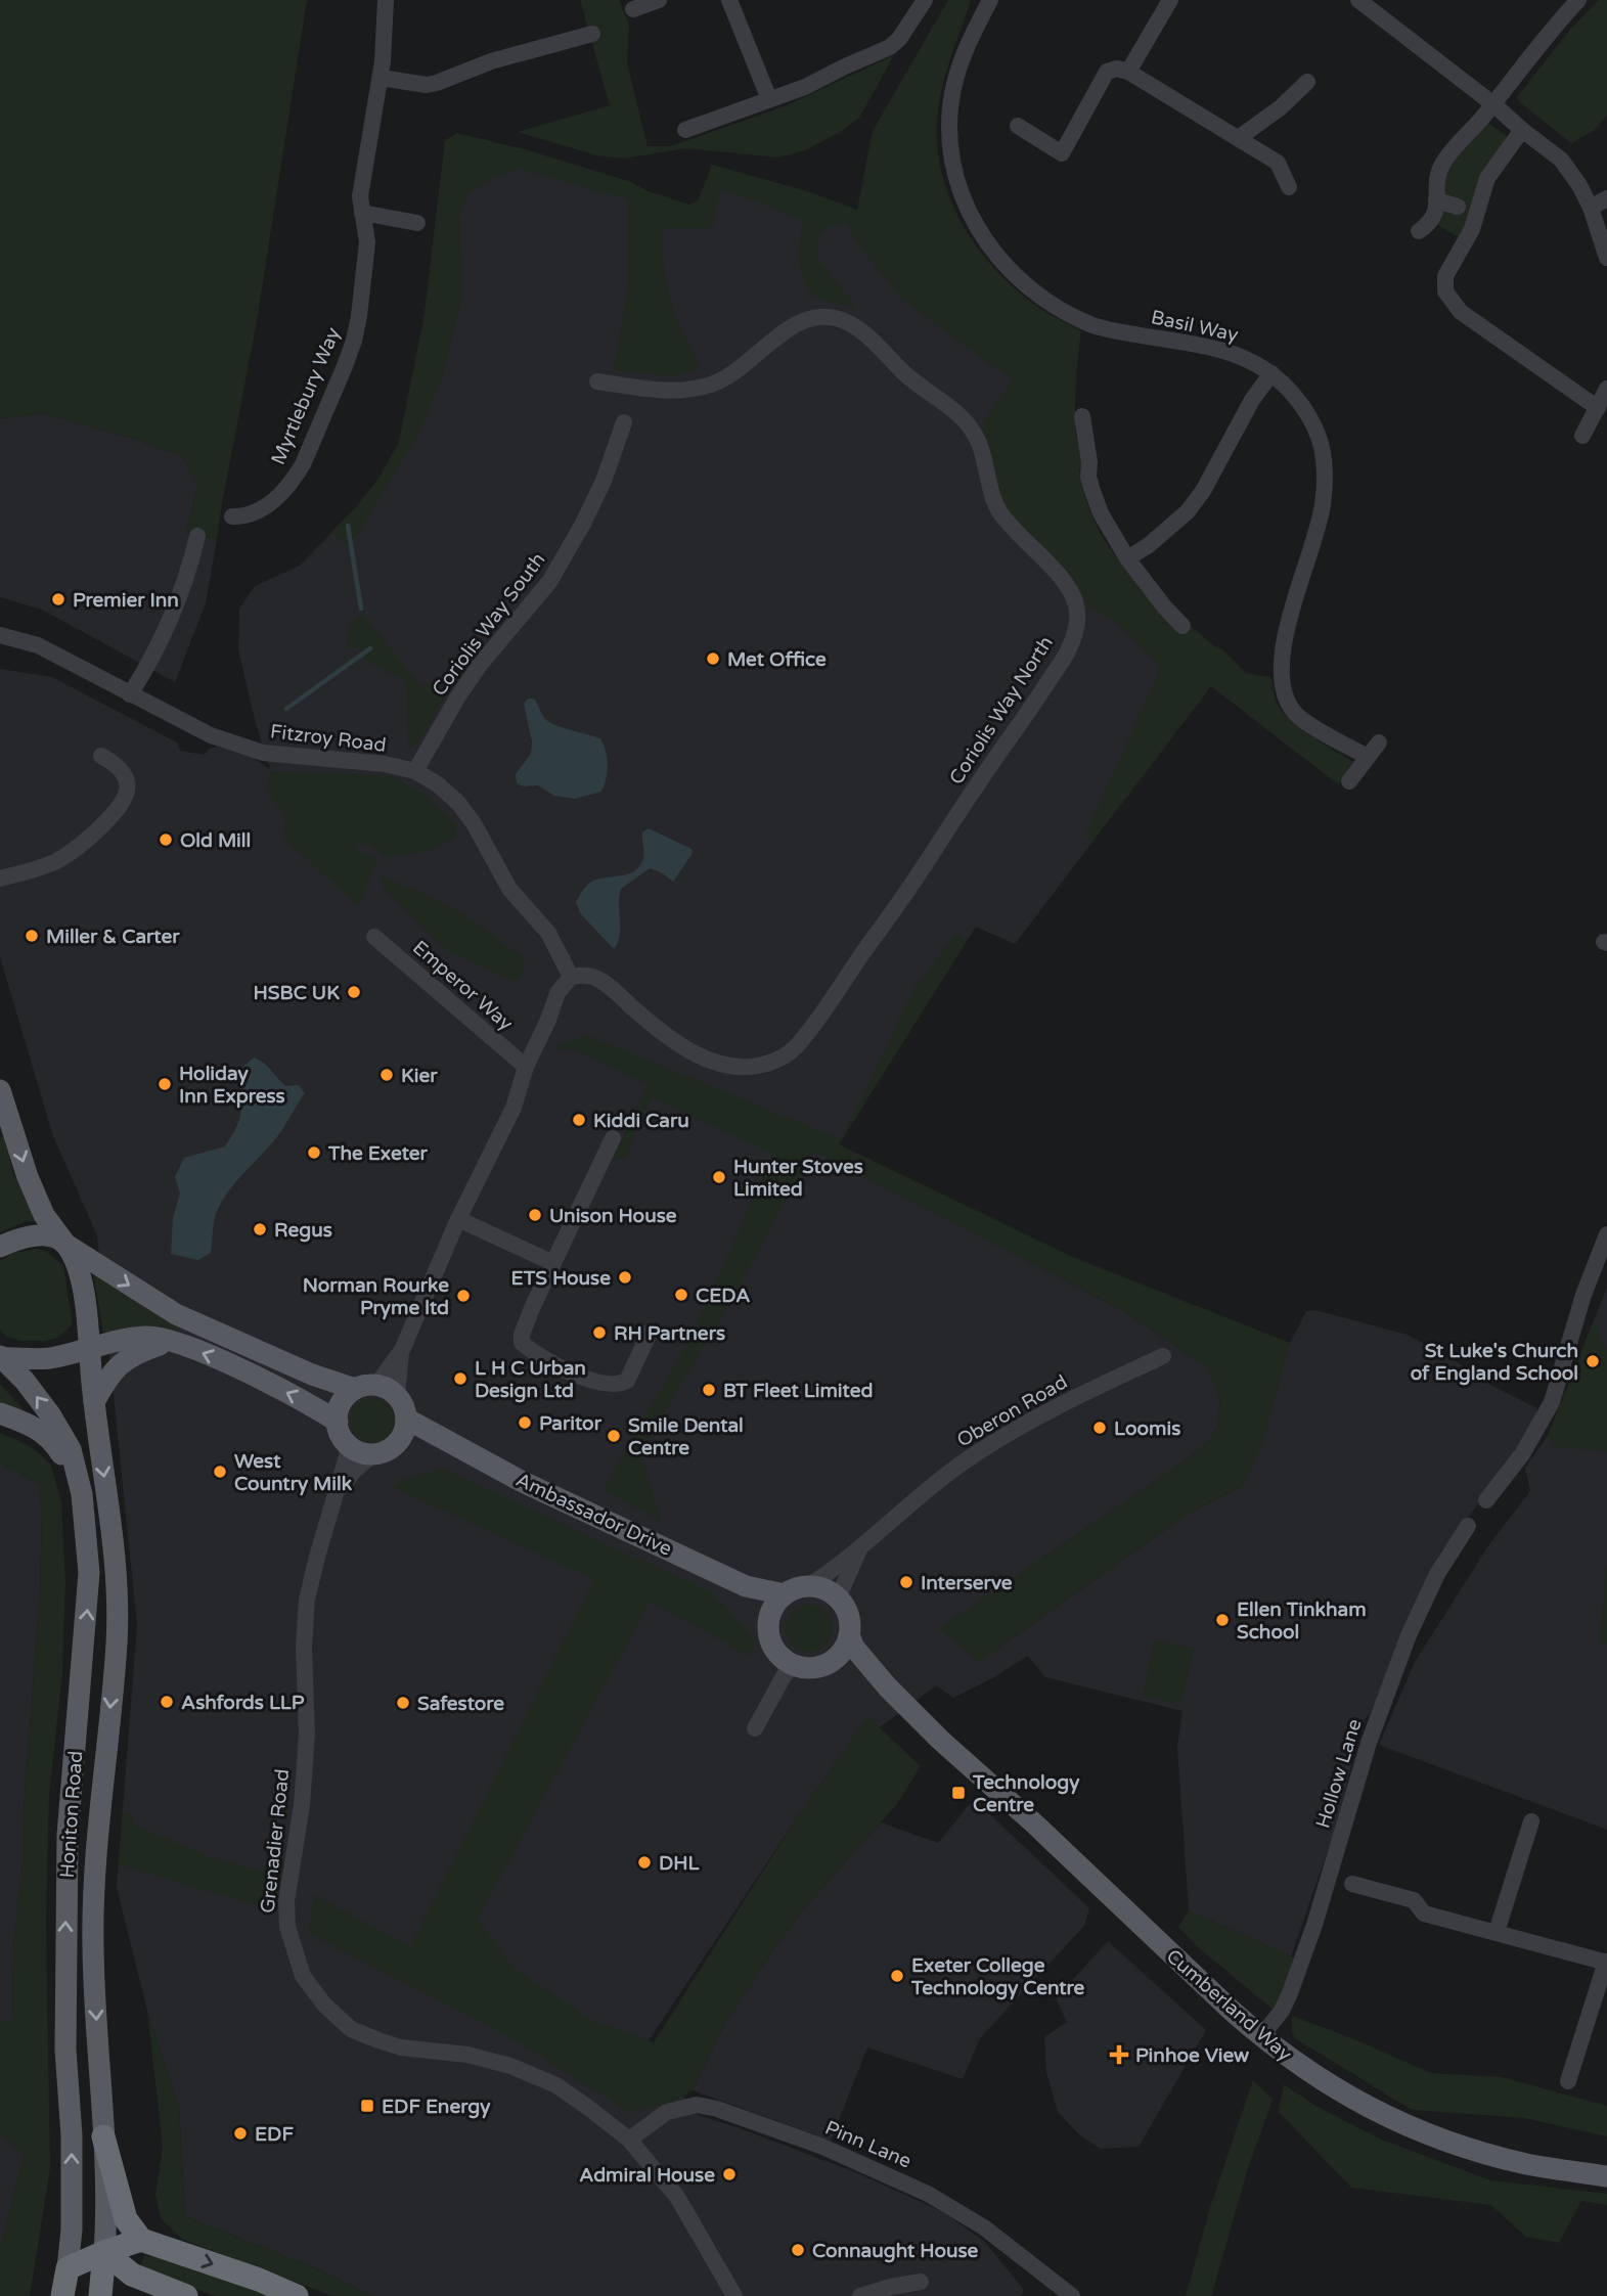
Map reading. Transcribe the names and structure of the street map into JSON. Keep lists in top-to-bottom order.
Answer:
{
  "streets": {
    "highway": ["Honiton Road"],
    "main road": ["Ambassador Drive", "Cumberland Way"],
    "street": [
      "Basil Way",
      "Myrtlebury Way",
      "Coriolis Way South",
      "Coriolis Way North",
      "Fitzroy Road",
      "Emperor Way",
      "Oberon Road",
      "Hollow Lane",
      "Grenadier Road",
      "Pinn Lane"
    ]
  },
  "crossings": [
    ["Coriolis Way South", "Fitzroy Road"],
    ["Coriolis Way North", "Fitzroy Road"],
    ["Coriolis Way North", "Emperor Way"],
    ["Fitzroy Road", "Emperor Way"],
    ["Emperor Way", "Ambassador Drive"],
    ["Emperor Way", "Grenadier Road"],
    ["Oberon Road", "Ambassador Drive"],
    ["Oberon Road", "Cumberland Way"],
    ["Ambassador Drive", "Grenadier Road"],
    ["Ambassador Drive", "Cumberland Way"],
    ["Hollow Lane", "Cumberland Way"],
    ["Grenadier Road", "Pinn Lane"]
  ],
  "places": {
    "other": [
      "Premier Inn",
      "Met Office",
      "Old Mill",
      "Miller & Carter",
      "HSBC UK",
      "Kier",
      "Holiday Inn Express",
      "Kiddi Caru",
      "The Exeter",
      "Hunter Stoves Limited",
      "Unison House",
      "Regus",
      "ETS House",
      "CEDA",
      "Norman Rourke Pryme ltd",
      "RH Partners",
      "St Luke's Church of England School",
      "L H C Urban Design Ltd",
      "BT Fleet Limited",
      "Paritor",
      "Loomis",
      "Smile Dental Centre",
      "West Country Milk",
      "Interserve",
      "Ellen Tinkham School",
      "Ashfords LLP",
      "Safestore",
      "DHL",
      "Exeter College Technology Centre",
      "EDF",
      "Admiral House",
      "Connaught House"
    ],
    "transit": ["Technology Centre", "EDF Energy"],
    "health": ["Pinhoe View"]
  }
}
